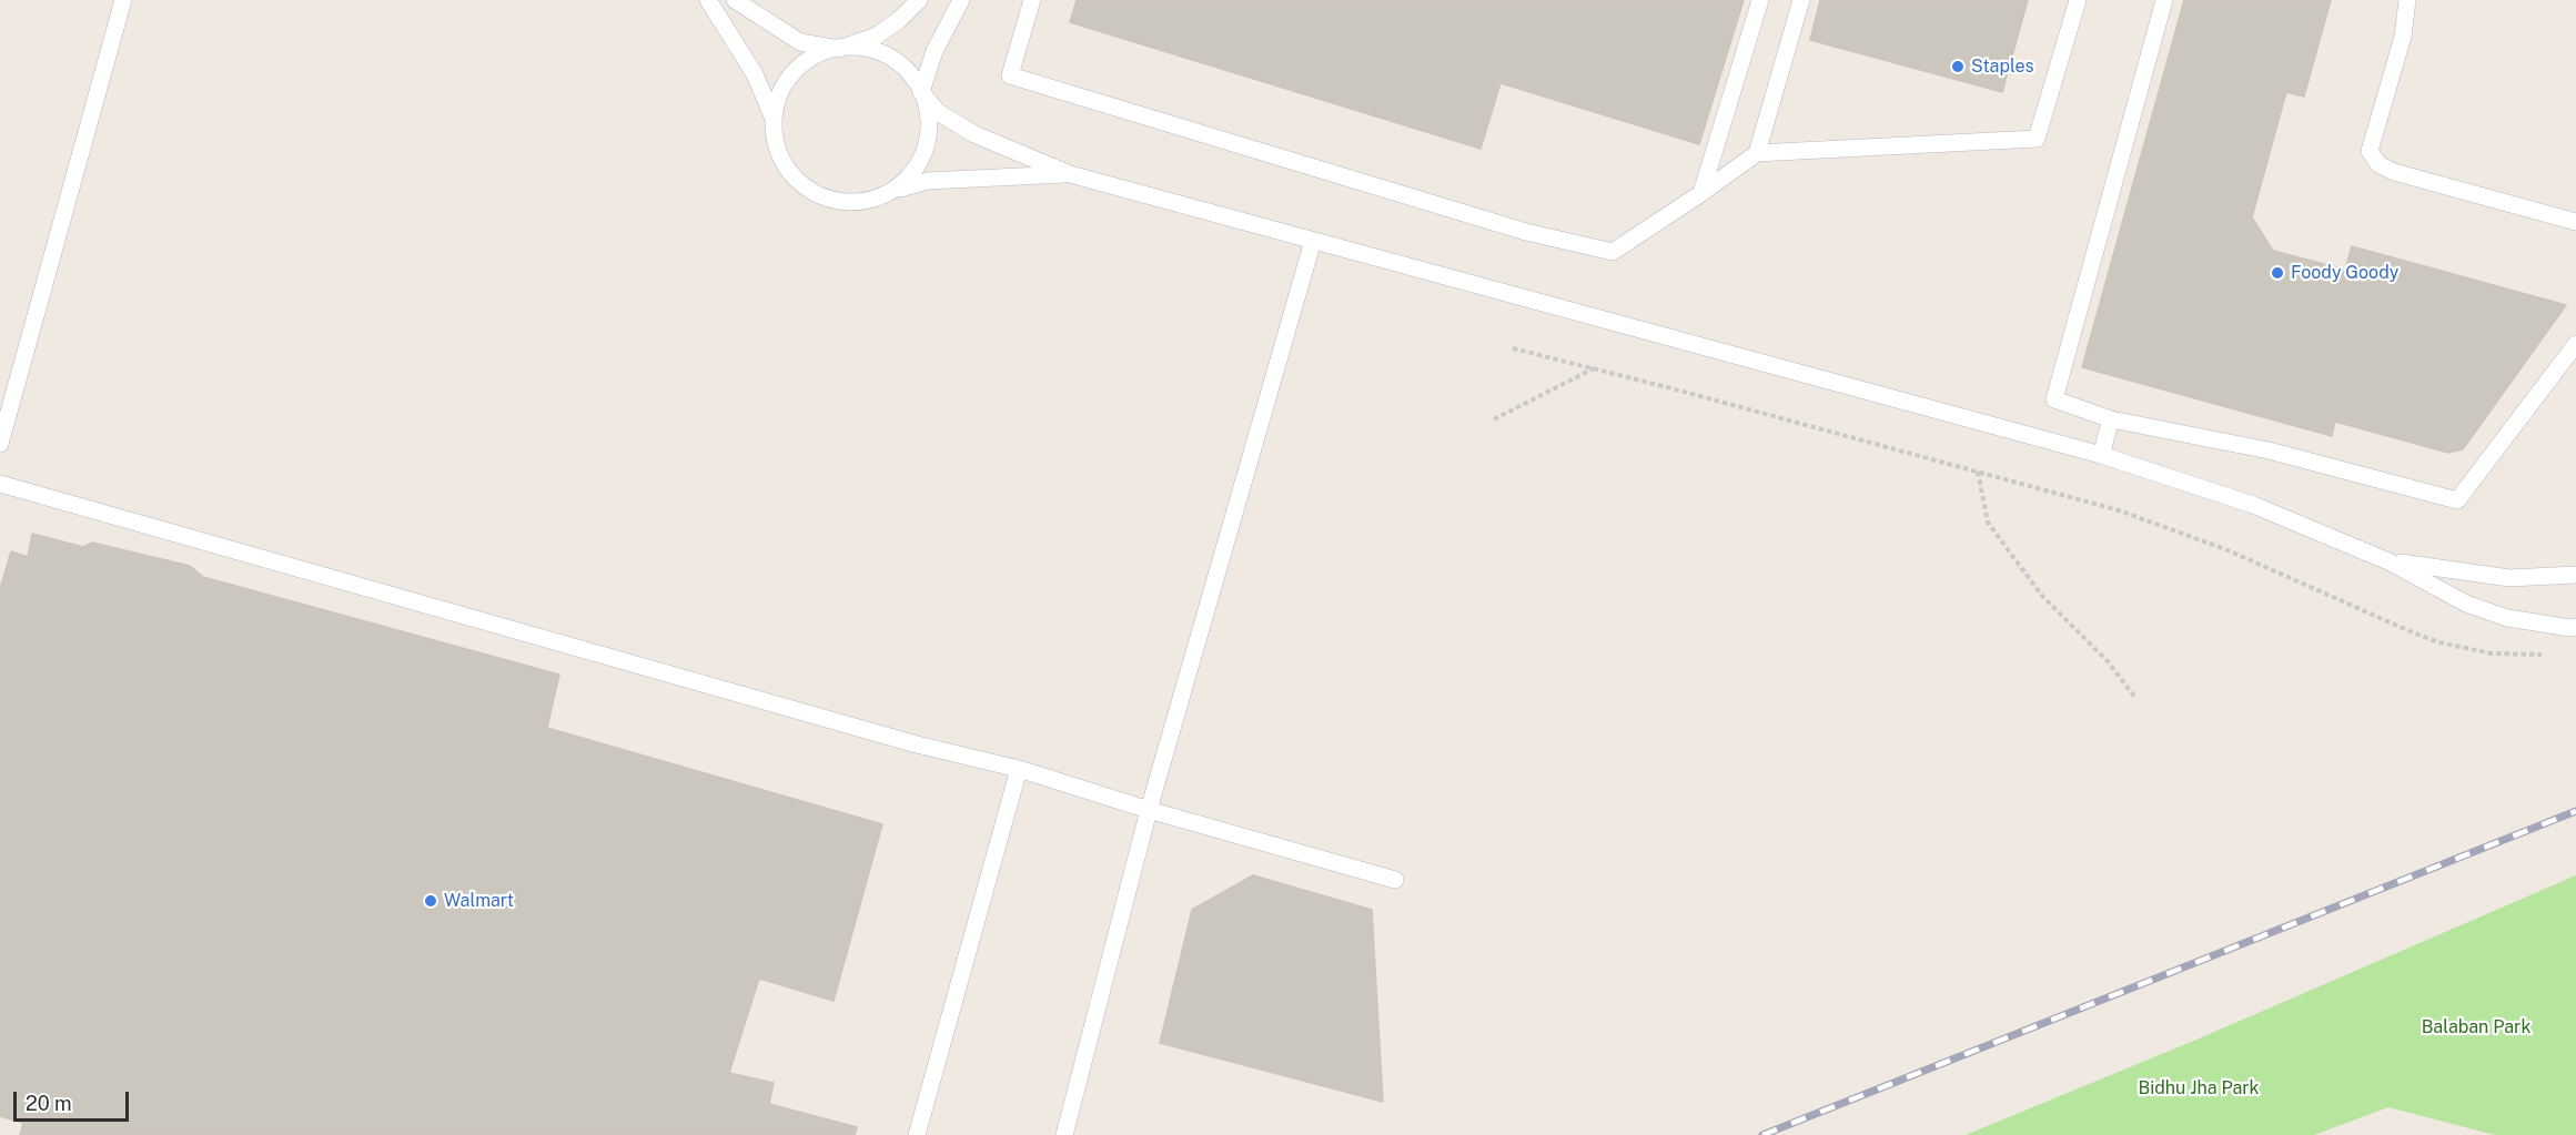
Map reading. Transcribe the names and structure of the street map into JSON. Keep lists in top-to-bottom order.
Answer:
{
  "parks": ["Balaban Park", "Bidhu Jha Park"],
  "places": ["Staples", "Foody Goody", "Walmart"],
  "scale_bar": "20 m"
}
